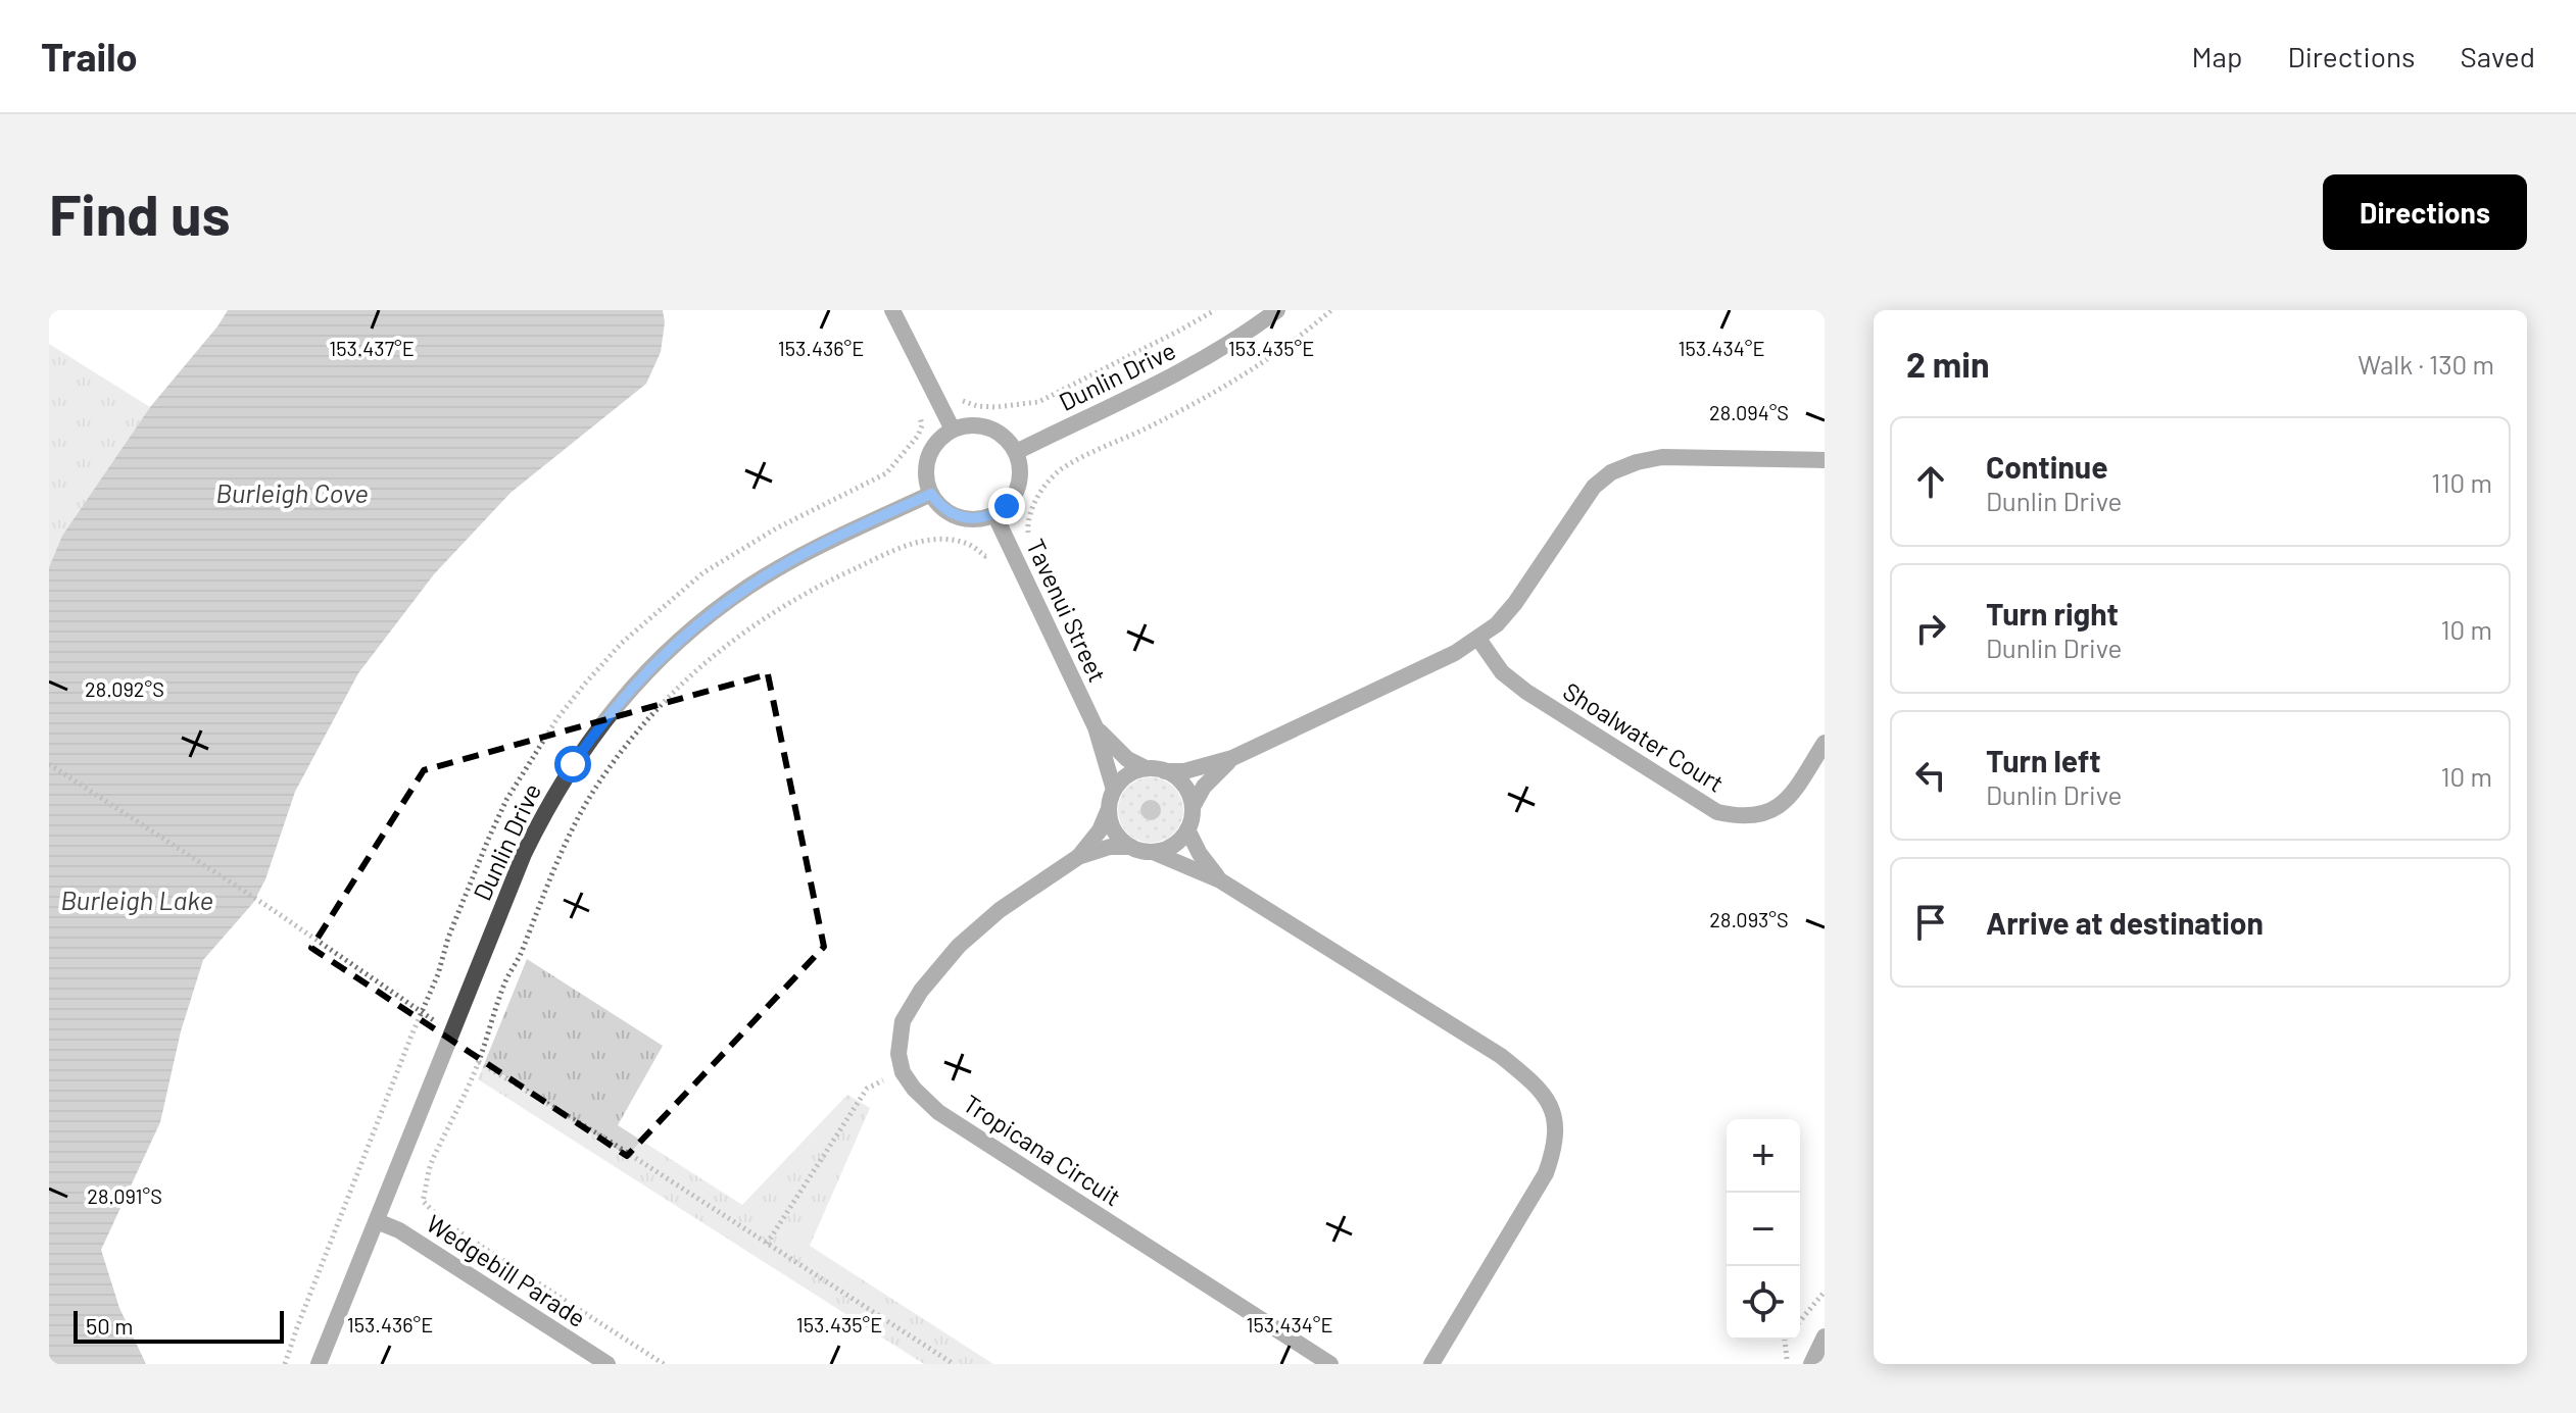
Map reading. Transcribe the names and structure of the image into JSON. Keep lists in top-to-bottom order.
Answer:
{
  "streets": {
    "street": [
      "Dunlin Drive",
      "Tavenui Street",
      "Shoalwater Court",
      "Tropicana Circuit",
      "Wedgebill Parade"
    ]
  },
  "crossings": [
    ["Dunlin Drive", "Tavenui Street"],
    ["Dunlin Drive", "Wedgebill Parade"]
  ],
  "water": ["Burleigh Cove", "Burleigh Lake"],
  "scale_bar": "50 m",
  "page": {
    "header": "Trailo",
    "nav": ["Map", "Directions", "Saved"],
    "buttons": "Directions",
    "title": "Find us",
    "heading": ["2 min", "Walk · 130 m"],
    "list": [
      ["Continue", "Dunlin Drive", "110 m"],
      ["Turn right", "Dunlin Drive", "10 m"],
      ["Turn left", "Dunlin Drive", "10 m"],
      "Arrive at destination"
    ],
    "map_buttons": ["+", "−"],
    "scale": "50 m"
  },
  "coordinates": [
    "153.437°E",
    "153.436°E",
    "153.435°E",
    "153.434°E",
    "28.094°S",
    "28.092°S",
    "28.093°S",
    "28.091°S"
  ]
}
